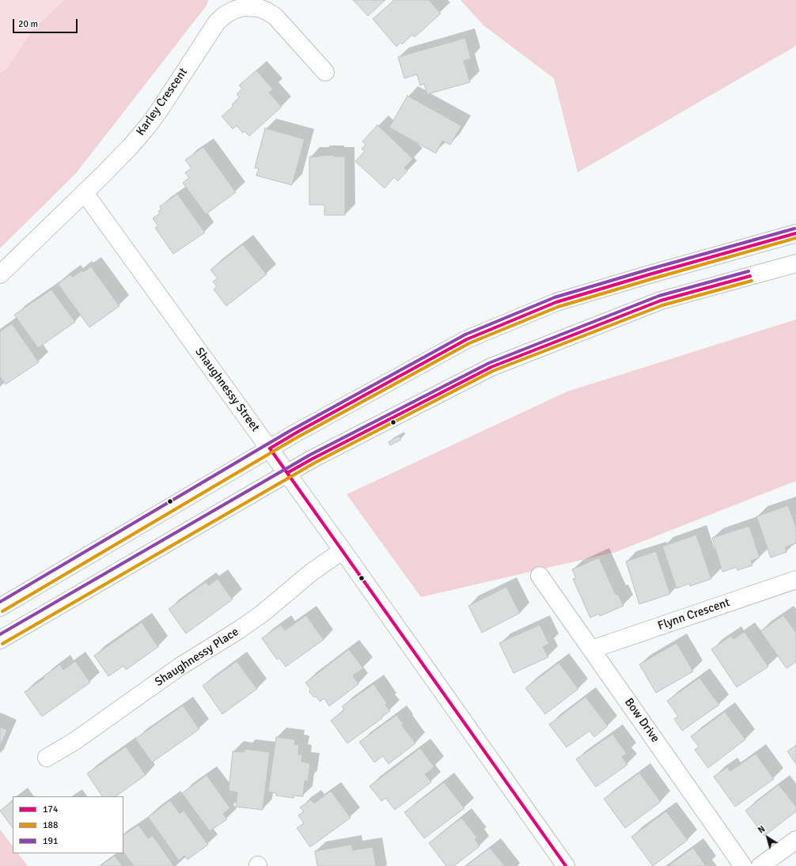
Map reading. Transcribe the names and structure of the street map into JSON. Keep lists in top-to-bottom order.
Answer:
{
  "streets": {
    "street": [
      "Karley Crescent",
      "Shaughnessy Street",
      "Flynn Crescent",
      "Shaughnessy Place",
      "Bow Drive"
    ]
  },
  "crossings": [
    ["Karley Crescent", "Shaughnessy Street"],
    ["Shaughnessy Street", "Shaughnessy Place"],
    ["Flynn Crescent", "Bow Drive"]
  ],
  "lines": ["transit line 191", "transit line 174", "transit line 188"],
  "legend": ["174", "188", "191"],
  "scale_bar": "20 m",
  "north": "top left"
}
